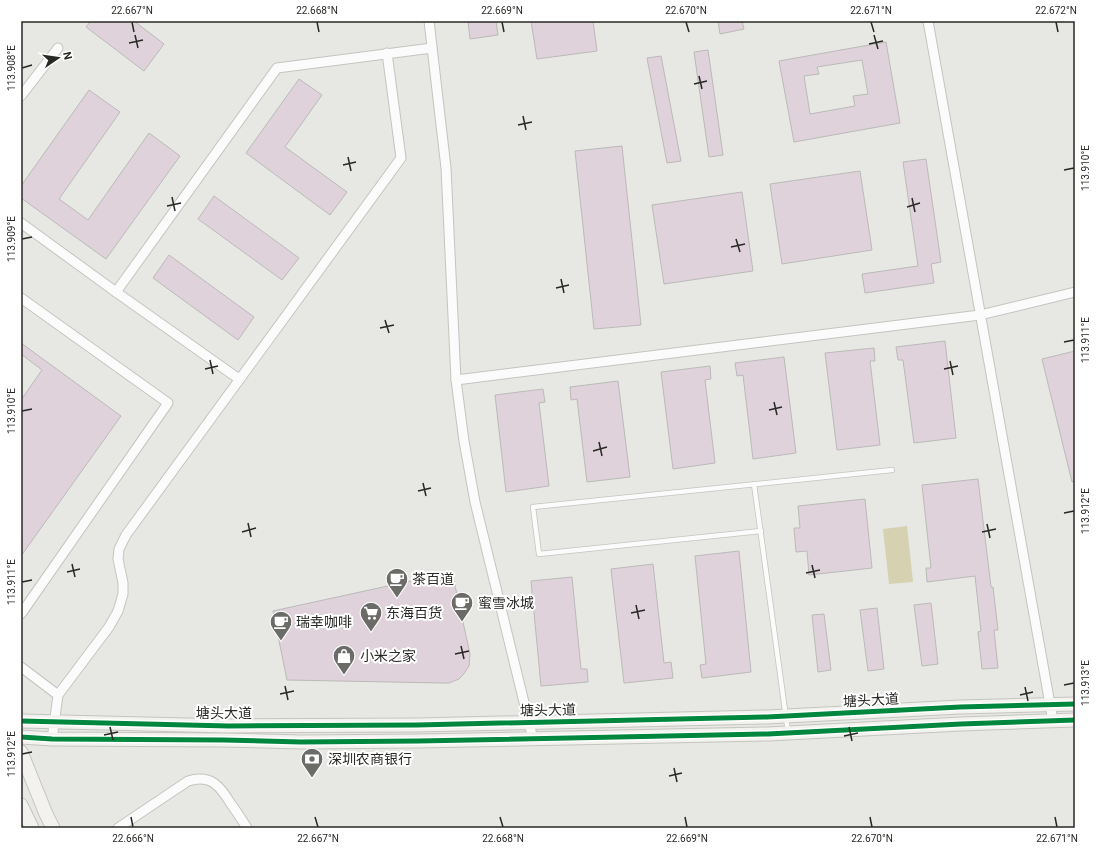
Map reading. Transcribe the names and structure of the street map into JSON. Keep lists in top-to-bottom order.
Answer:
{
  "streets": {
    "main road": ["塘头大道"]
  },
  "places": {
    "cafe": ["茶百道", "蜜雪冰城", "瑞幸咖啡"],
    "supermarket": ["东海百货"],
    "shop": ["小米之家"],
    "bank": ["深圳农商银行"]
  },
  "north": "right",
  "coordinates": [
    "22.667°N",
    "22.668°N",
    "22.669°N",
    "22.670°N",
    "22.671°N",
    "22.672°N",
    "113.908°E",
    "113.910°E",
    "113.909°E",
    "113.911°E",
    "113.912°E",
    "113.913°E",
    "22.666°N"
  ]
}
